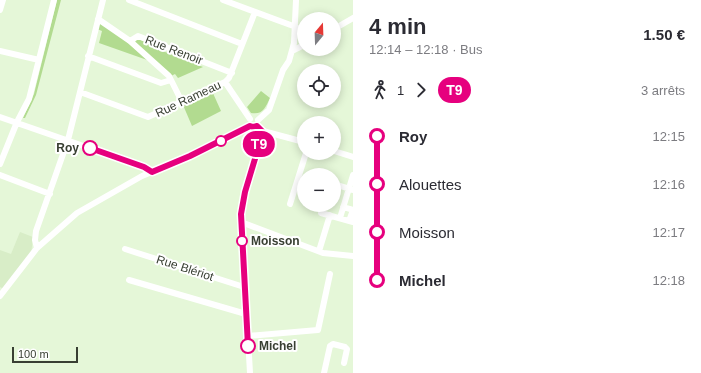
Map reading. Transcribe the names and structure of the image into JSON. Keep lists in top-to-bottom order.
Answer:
{
  "streets": {
    "street": ["Rue Renoir", "Rue Rameau", "Rue Blériot"]
  },
  "crossings": [
    ["Rue Renoir", "Rue Rameau"]
  ],
  "places": ["Roy", "Moisson", "Michel"],
  "lines": ["bus line T9"],
  "scale_bar": "100 m",
  "north": "top",
  "page": {
    "on_map": "T9",
    "heading": ["4 min", "12:14 – 12:18 · Bus", "1.50 €"],
    "map_buttons": ["+", "−"],
    "legs": ["1", "T9", "3 arrêts"],
    "list": [
      {
        "name": "Roy",
        "value": "12:15"
      },
      {
        "name": "Alouettes",
        "value": "12:16"
      },
      {
        "name": "Moisson",
        "value": "12:17"
      },
      {
        "name": "Michel",
        "value": "12:18"
      }
    ],
    "scale": "100 m"
  }
}
